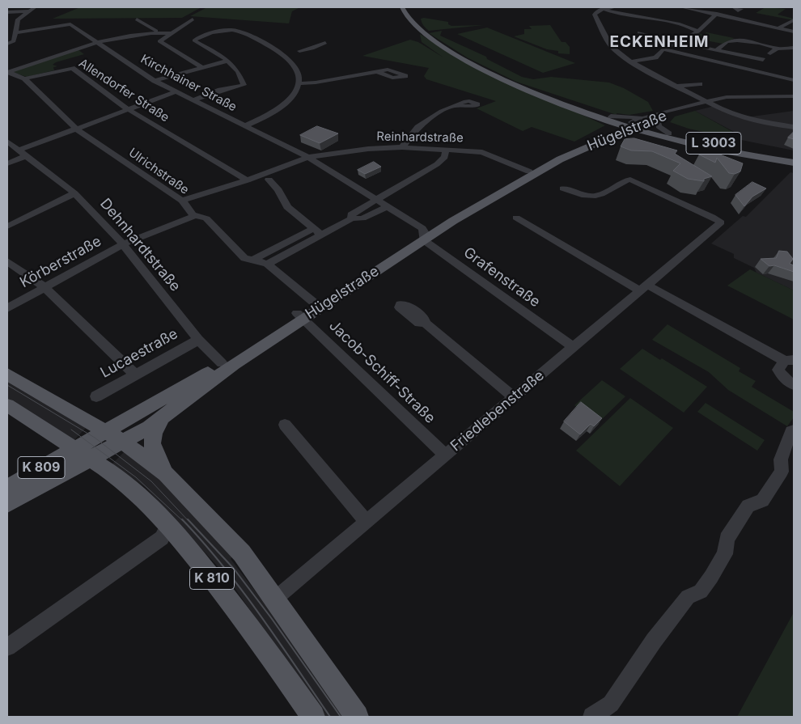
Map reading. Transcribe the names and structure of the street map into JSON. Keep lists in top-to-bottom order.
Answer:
{
  "streets": {
    "main road": [
      "Hügelstraße",
      "L 3003",
      "K 809",
      "K 810"
    ],
    "street": [
      "Kirchhainer Straße",
      "Allendorfer Straße",
      "Reinhardstraße",
      "Ulrichstraße",
      "Dehnhardtstraße",
      "Körberstraße",
      "Grafenstraße",
      "Lucaestraße",
      "Jacob-Schiff-Straße",
      "Friedlebenstraße"
    ]
  },
  "crossings": [
    ["Kirchhainer Straße", "Reinhardstraße"],
    ["Kirchhainer Straße", "Grafenstraße"],
    ["Allendorfer Straße", "Reinhardstraße"],
    ["Allendorfer Straße", "Ulrichstraße"],
    ["Hügelstraße", "Reinhardstraße"],
    ["Hügelstraße", "L 3003"],
    ["Hügelstraße", "Ulrichstraße"],
    ["Hügelstraße", "Dehnhardtstraße"],
    ["Hügelstraße", "Grafenstraße"],
    ["Hügelstraße", "Jacob-Schiff-Straße"],
    ["Hügelstraße", "K 810"],
    ["Reinhardstraße", "Ulrichstraße"],
    ["Reinhardstraße", "Grafenstraße"],
    ["Ulrichstraße", "Körberstraße"],
    ["Dehnhardtstraße", "Körberstraße"],
    ["Dehnhardtstraße", "Lucaestraße"],
    ["Grafenstraße", "Friedlebenstraße"],
    ["Jacob-Schiff-Straße", "Friedlebenstraße"],
    ["Friedlebenstraße", "K 810"]
  ],
  "districts": ["ECKENHEIM"]
}
